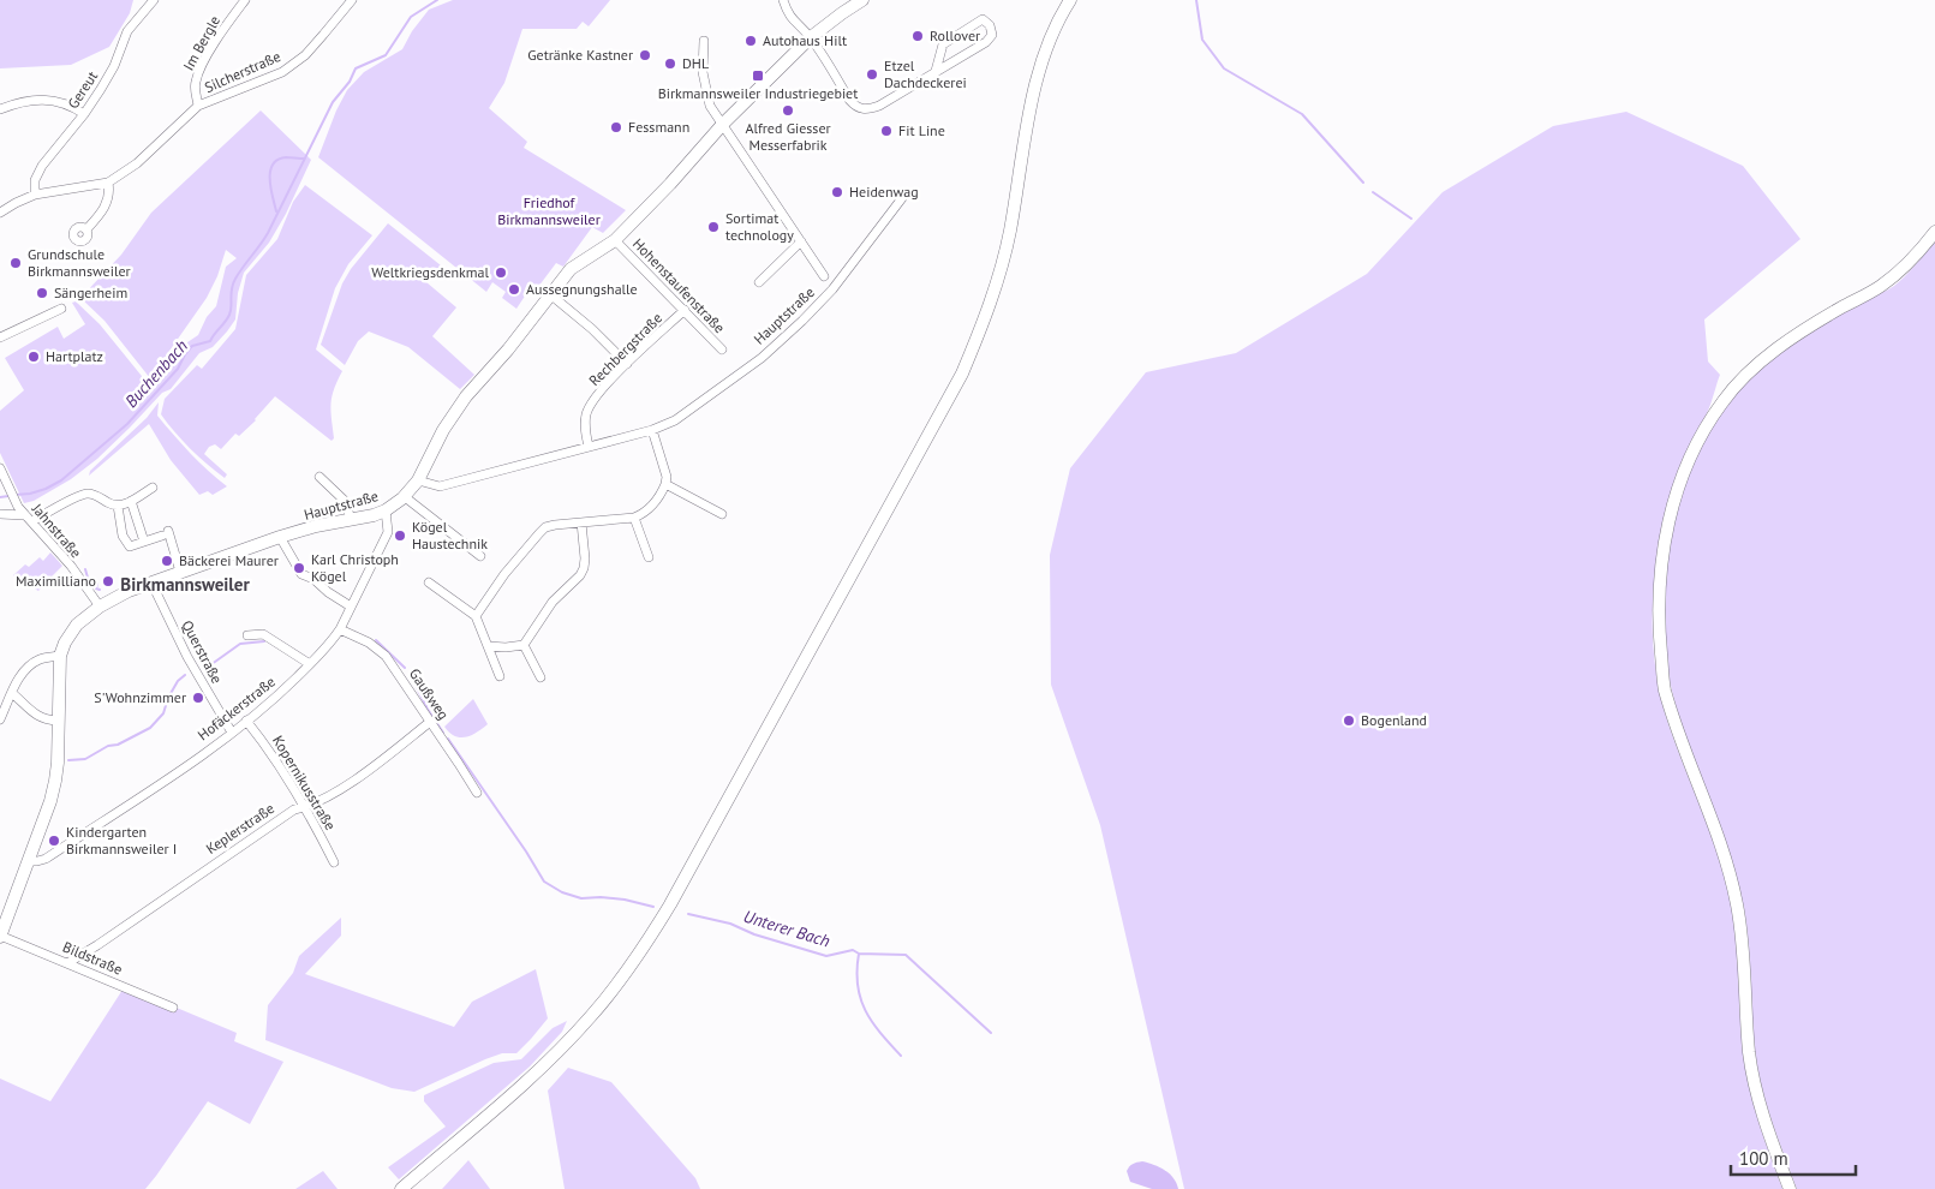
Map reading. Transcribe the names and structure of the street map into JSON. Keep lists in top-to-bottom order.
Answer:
{
  "streets": {
    "street": [
      "Im Bergle",
      "Silcherstraße",
      "Gereut",
      "Hohenstaufenstraße",
      "Hauptstraße",
      "Rechbergstraße",
      "Jahnstraße",
      "Querstraße",
      "Gaußweg",
      "Hofäckerstraße",
      "Kopernikusstraße",
      "Keplerstraße",
      "Bildstraße"
    ]
  },
  "crossings": [
    ["Im Bergle", "Silcherstraße"],
    ["Silcherstraße", "Gereut"],
    ["Hohenstaufenstraße", "Rechbergstraße"],
    ["Hauptstraße", "Rechbergstraße"],
    ["Hauptstraße", "Jahnstraße"],
    ["Hauptstraße", "Querstraße"],
    ["Hauptstraße", "Hofäckerstraße"],
    ["Hauptstraße", "Bildstraße"],
    ["Querstraße", "Hofäckerstraße"],
    ["Gaußweg", "Hofäckerstraße"],
    ["Gaußweg", "Keplerstraße"],
    ["Hofäckerstraße", "Kopernikusstraße"],
    ["Kopernikusstraße", "Keplerstraße"],
    ["Keplerstraße", "Bildstraße"]
  ],
  "districts": ["Birkmannsweiler"],
  "water": ["Buchenbach", "Unterer Bach"],
  "parks": ["Friedhof Birkmannsweiler"],
  "places": {
    "other": [
      "Rollover",
      "Autohaus Hilt",
      "Getränke Kastner",
      "DHL",
      "Etzel Dachdeckerei",
      "Alfred Giesser Messerfabrik",
      "Fessmann",
      "Fit Line",
      "Heidenwag",
      "Sortimat technology",
      "Grundschule Birkmannsweiler",
      "Weltkriegsdenkmal",
      "Aussegnungshalle",
      "Sängerheim",
      "Hartplatz",
      "Kögel Haustechnik",
      "Bäckerei Maurer",
      "Karl Christoph Kögel",
      "Maximilliano",
      "S'Wohnzimmer",
      "Bogenland",
      "Kindergarten Birkmannsweiler I"
    ],
    "transit": ["Birkmannsweiler Industriegebiet"]
  },
  "scale_bar": "100 m"
}
